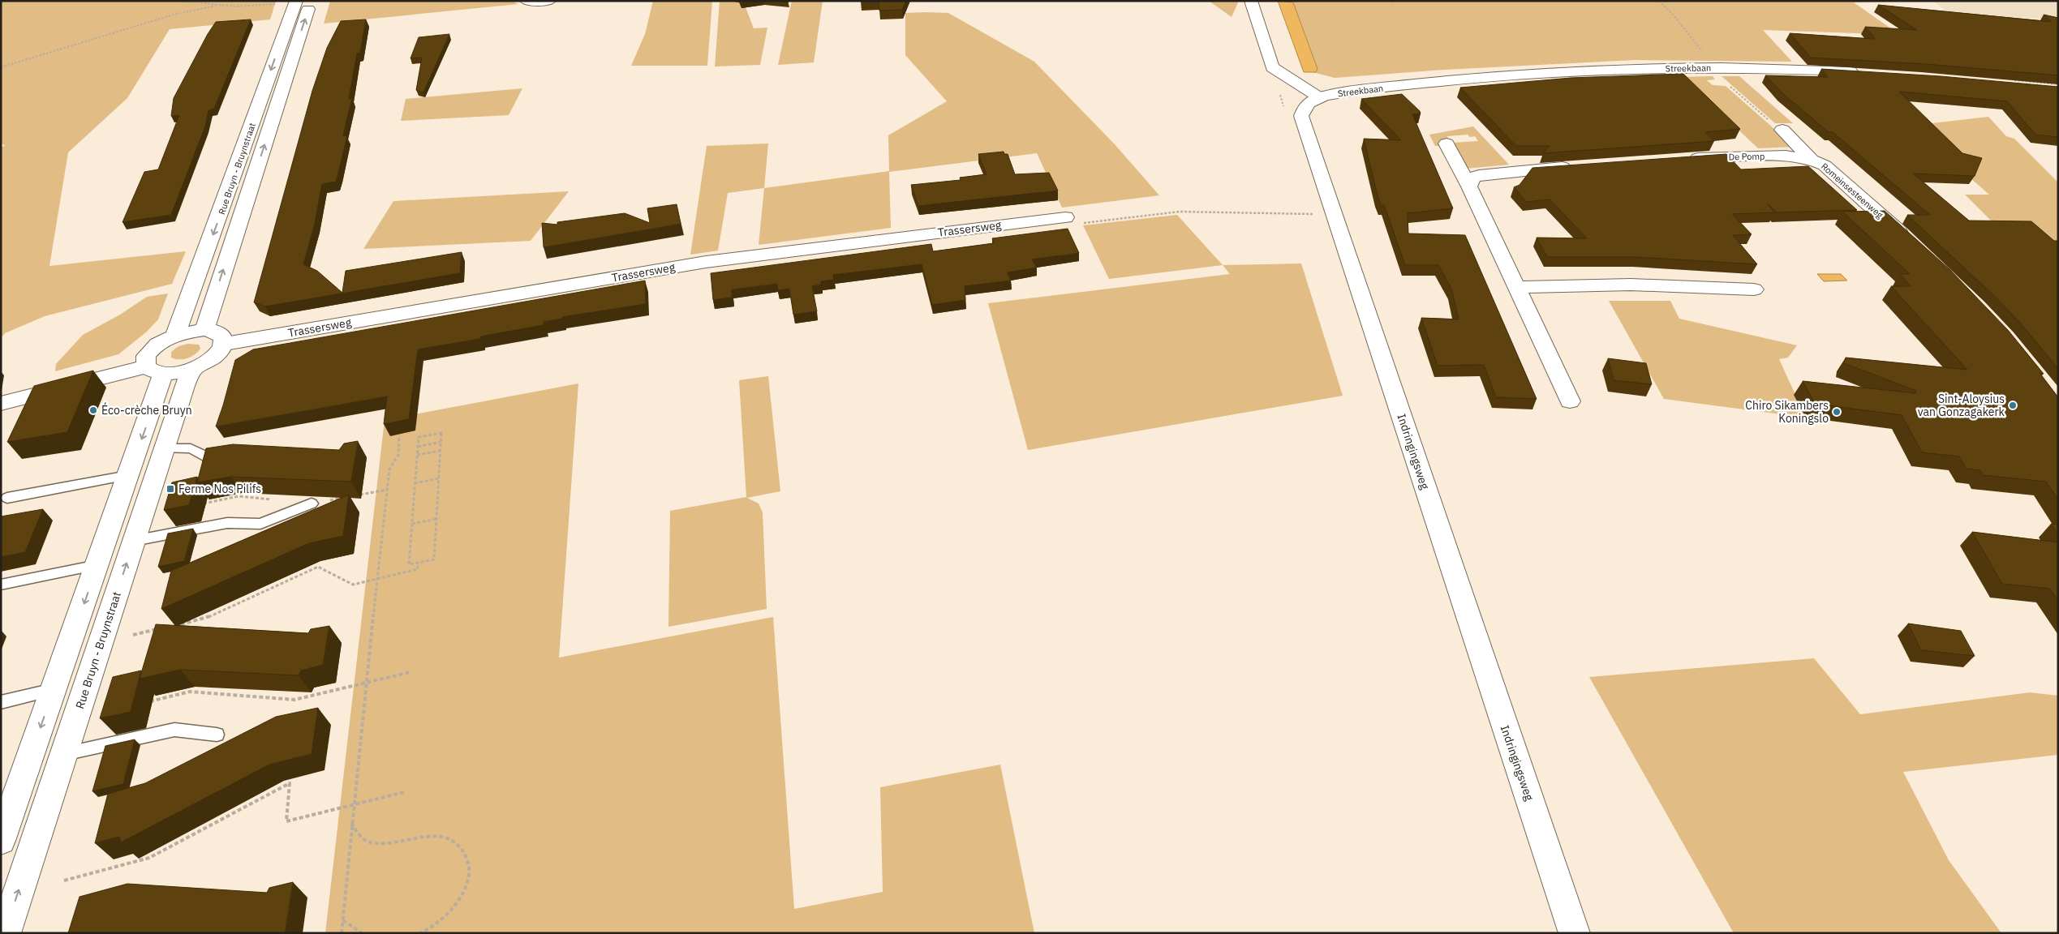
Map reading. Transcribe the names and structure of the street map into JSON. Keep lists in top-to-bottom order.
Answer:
{
  "streets": {
    "street": [
      "Streekbaan",
      "De Pomp",
      "Rue Bruyn - Bruynstraat",
      "Romeinsesteenweg",
      "Trassersweg",
      "Indringingsweg"
    ]
  },
  "crossings": [
    ["Streekbaan", "Indringingsweg"],
    ["De Pomp", "Romeinsesteenweg"]
  ],
  "places": {
    "other": ["Sint-Aloysius van Gonzagakerk", "Éco-crèche Bruyn", "Chiro Sikambers Koningslo"],
    "transit": ["Ferme Nos Pilifs"]
  }
}
